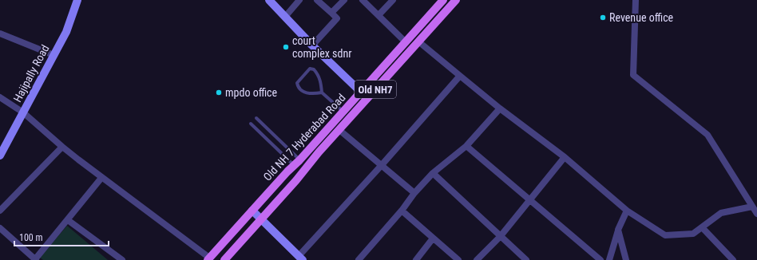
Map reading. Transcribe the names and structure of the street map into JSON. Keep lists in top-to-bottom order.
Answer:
{
  "streets": {
    "main road": ["Hajipally Road", "Old NH7", "Old NH 7 Hyderabad Road"]
  },
  "places": ["Revenue office", "court complex sdnr", "mpdo office"],
  "scale_bar": "100 m"
}
